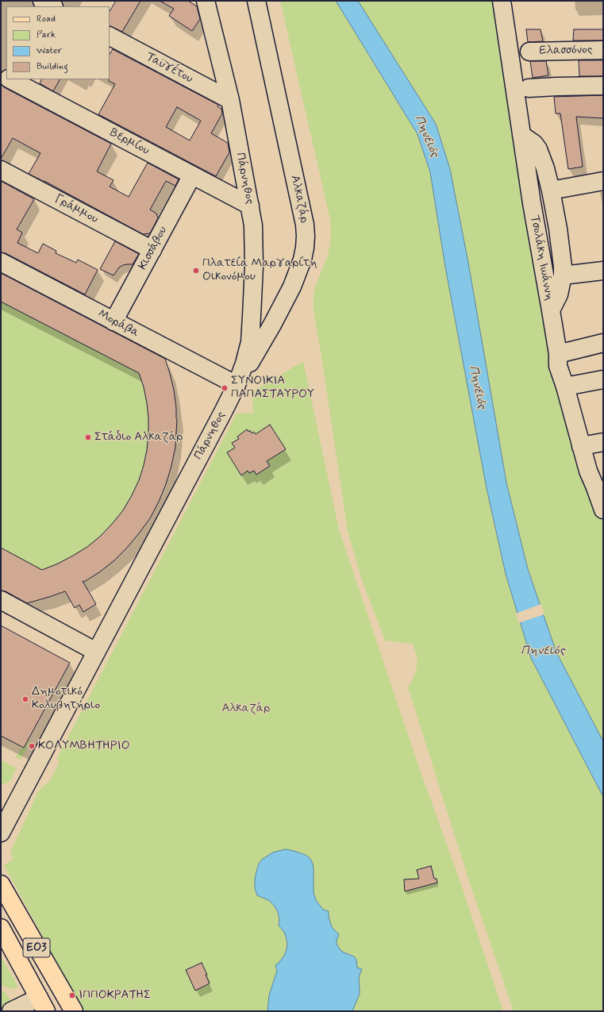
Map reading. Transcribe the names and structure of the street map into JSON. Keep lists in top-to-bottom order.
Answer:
{
  "streets": {
    "main road": ["ΕΟ3"],
    "street": [
      "Ελασσόνος",
      "Ταϋγέτου",
      "Βερμίου",
      "Πάρνηθος",
      "Αλκαζάρ",
      "Γράμμου",
      "Κισσάβου",
      "Τσολάκη Ιωάννη",
      "Μοράβα"
    ]
  },
  "crossings": [
    ["Ταϋγέτου", "Πάρνηθος"],
    ["Βερμίου", "Πάρνηθος"],
    ["Βερμίου", "Κισσάβου"],
    ["Πάρνηθος", "Αλκαζάρ"],
    ["Πάρνηθος", "Μοράβα"],
    ["Αλκαζάρ", "Μοράβα"],
    ["Γράμμου", "Κισσάβου"],
    ["Κισσάβου", "Μοράβα"]
  ],
  "water": ["Πηνειός"],
  "parks": ["Αλκαζάρ"],
  "places": [
    "Πλατεία Μαργαρίτη Οικονόμου",
    "ΣΥΝΟΙΚΙΑ ΠΑΠΑΣΤΑΥΡΟΥ",
    "Στάδιο Αλκαζάρ",
    "Δημοτικό Κολυβητήριο",
    "ΚΟΛΥΜΒΗΤΗΡΙΟ",
    "ΙΠΠΟΚΡΑΤΗΣ"
  ],
  "legend": [
    "Road",
    "Park",
    "Water",
    "Building"
  ]
}
